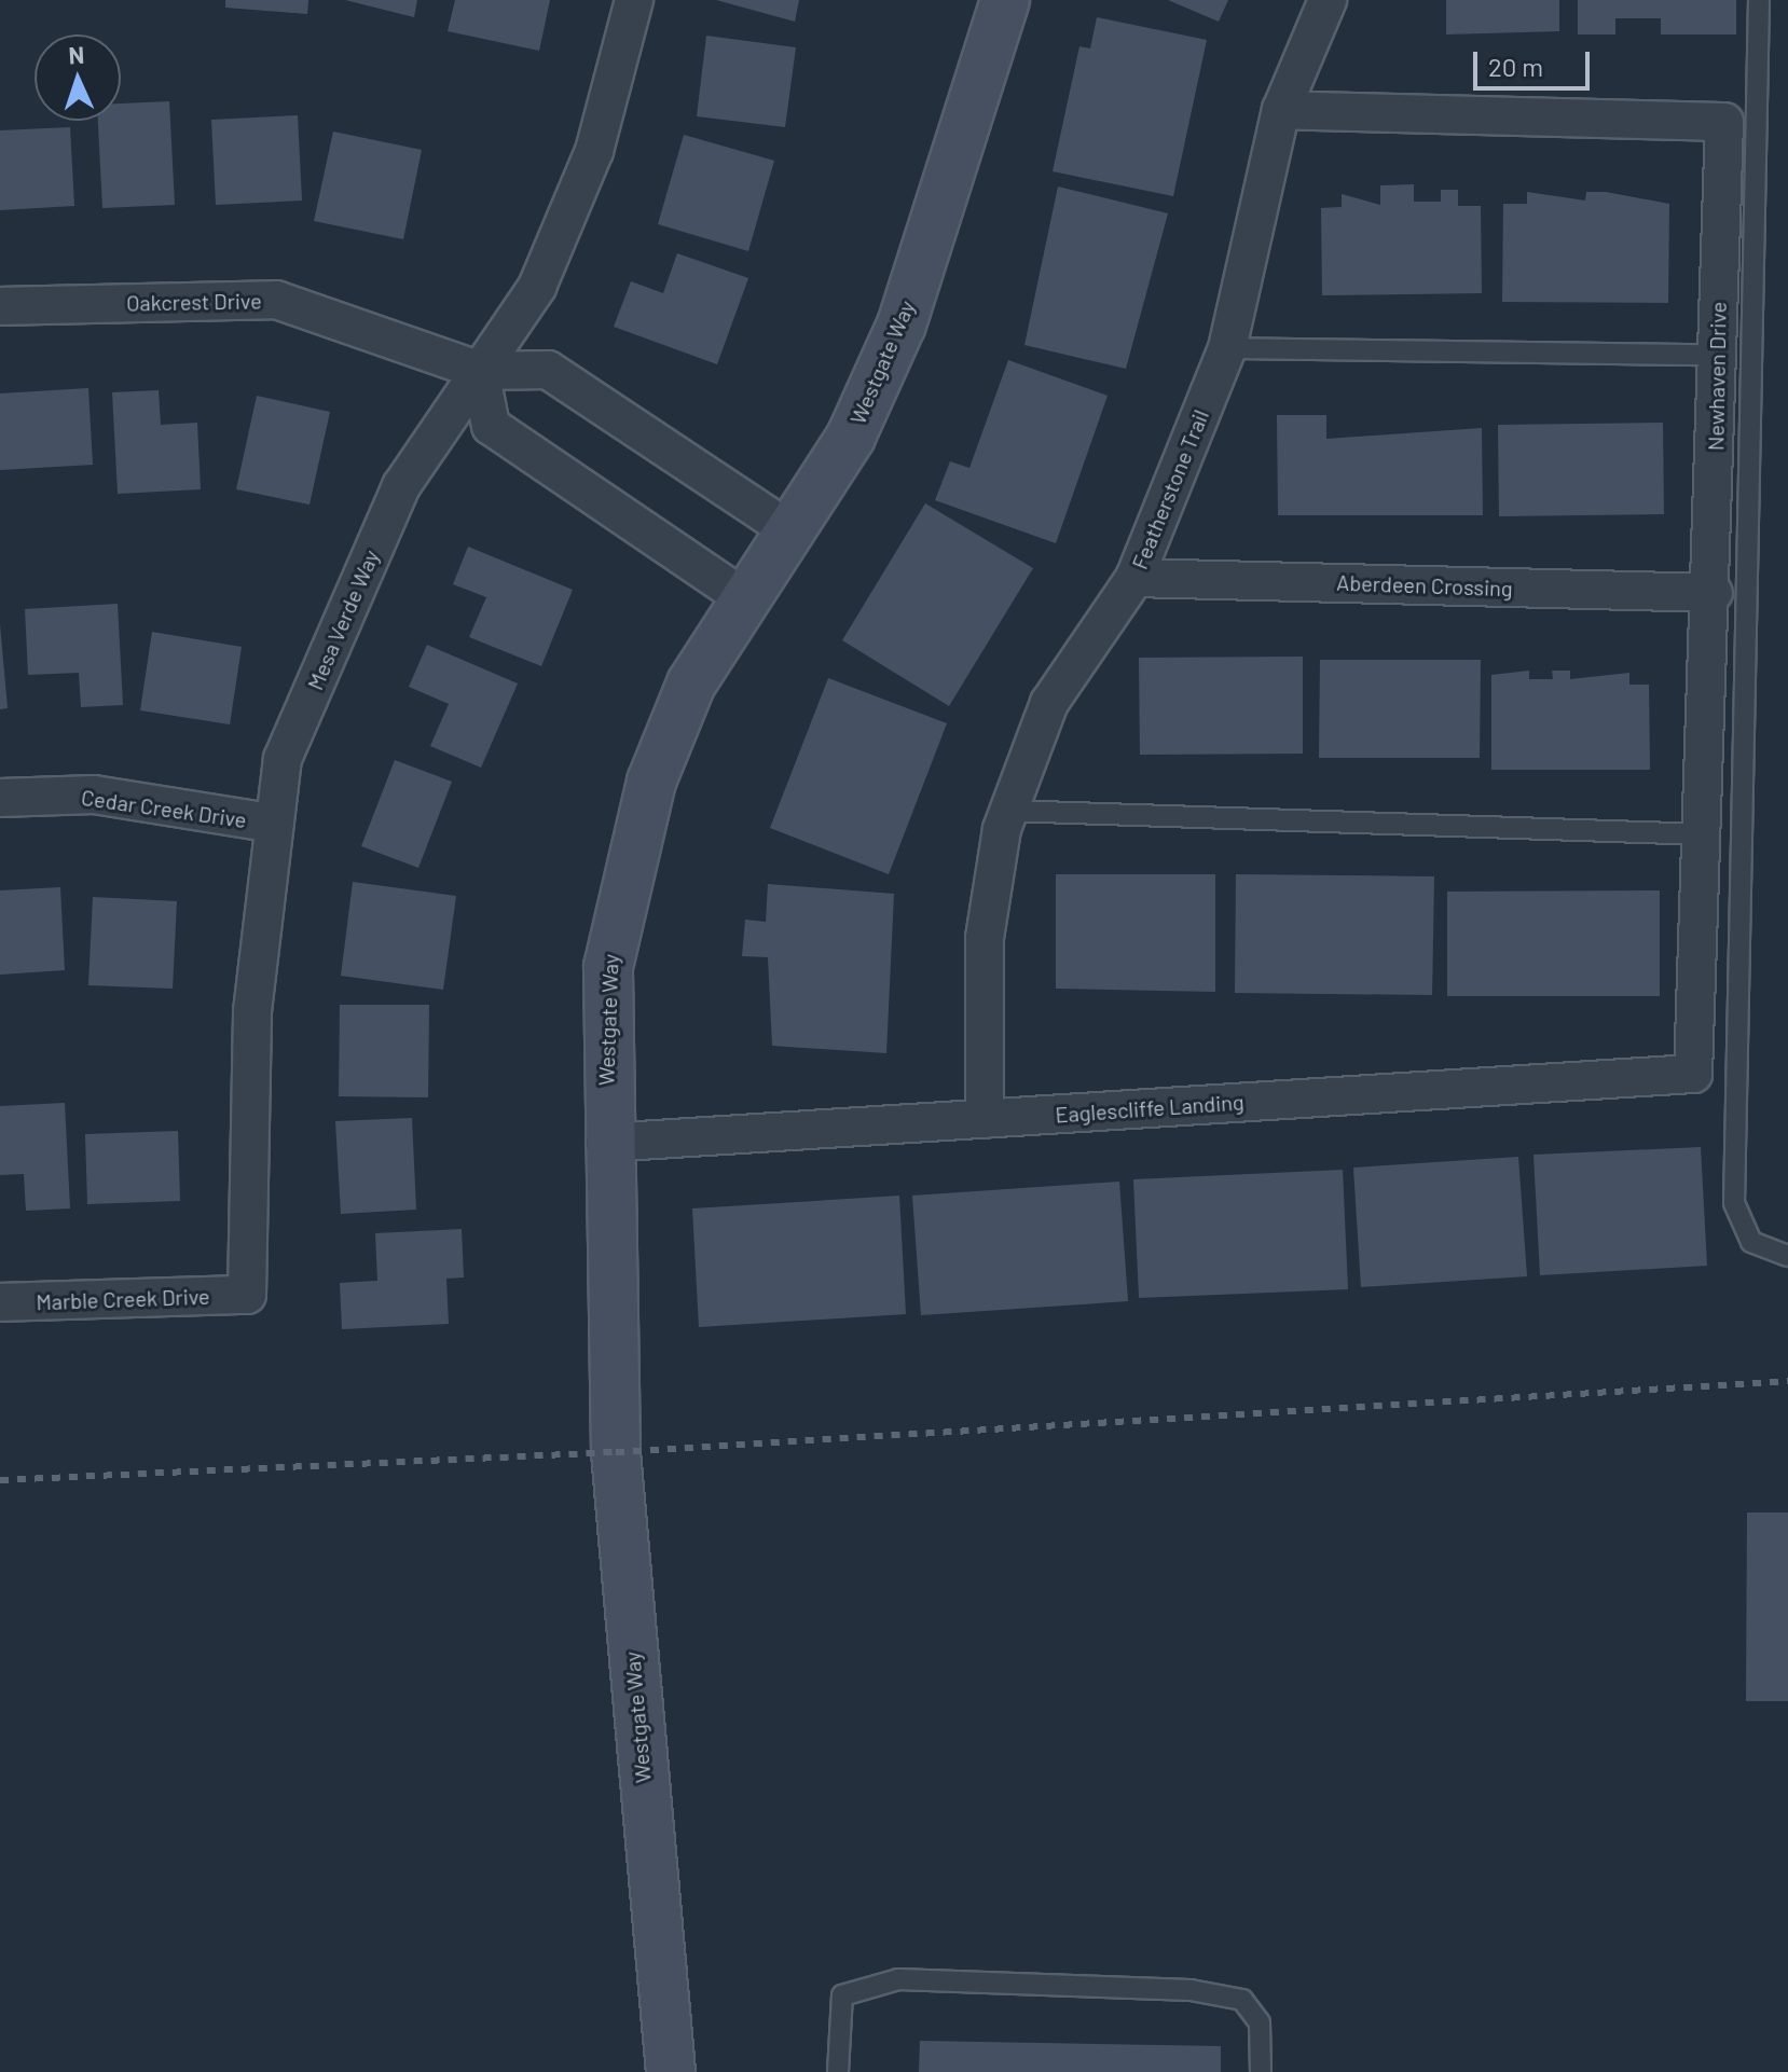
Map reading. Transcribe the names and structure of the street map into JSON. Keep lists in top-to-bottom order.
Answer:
{
  "streets": {
    "street": [
      "Oakcrest Drive",
      "Westgate Way",
      "Newhaven Drive",
      "Featherstone Trail",
      "Aberdeen Crossing",
      "Mesa Verde Way",
      "Cedar Creek Drive",
      "Eaglescliffe Landing",
      "Marble Creek Drive"
    ]
  },
  "crossings": [
    ["Oakcrest Drive", "Westgate Way"],
    ["Oakcrest Drive", "Mesa Verde Way"],
    ["Westgate Way", "Eaglescliffe Landing"],
    ["Newhaven Drive", "Featherstone Trail"],
    ["Newhaven Drive", "Aberdeen Crossing"],
    ["Newhaven Drive", "Eaglescliffe Landing"],
    ["Featherstone Trail", "Aberdeen Crossing"],
    ["Featherstone Trail", "Eaglescliffe Landing"],
    ["Mesa Verde Way", "Cedar Creek Drive"],
    ["Mesa Verde Way", "Marble Creek Drive"]
  ],
  "scale_bar": "20 m",
  "north": "top"
}
